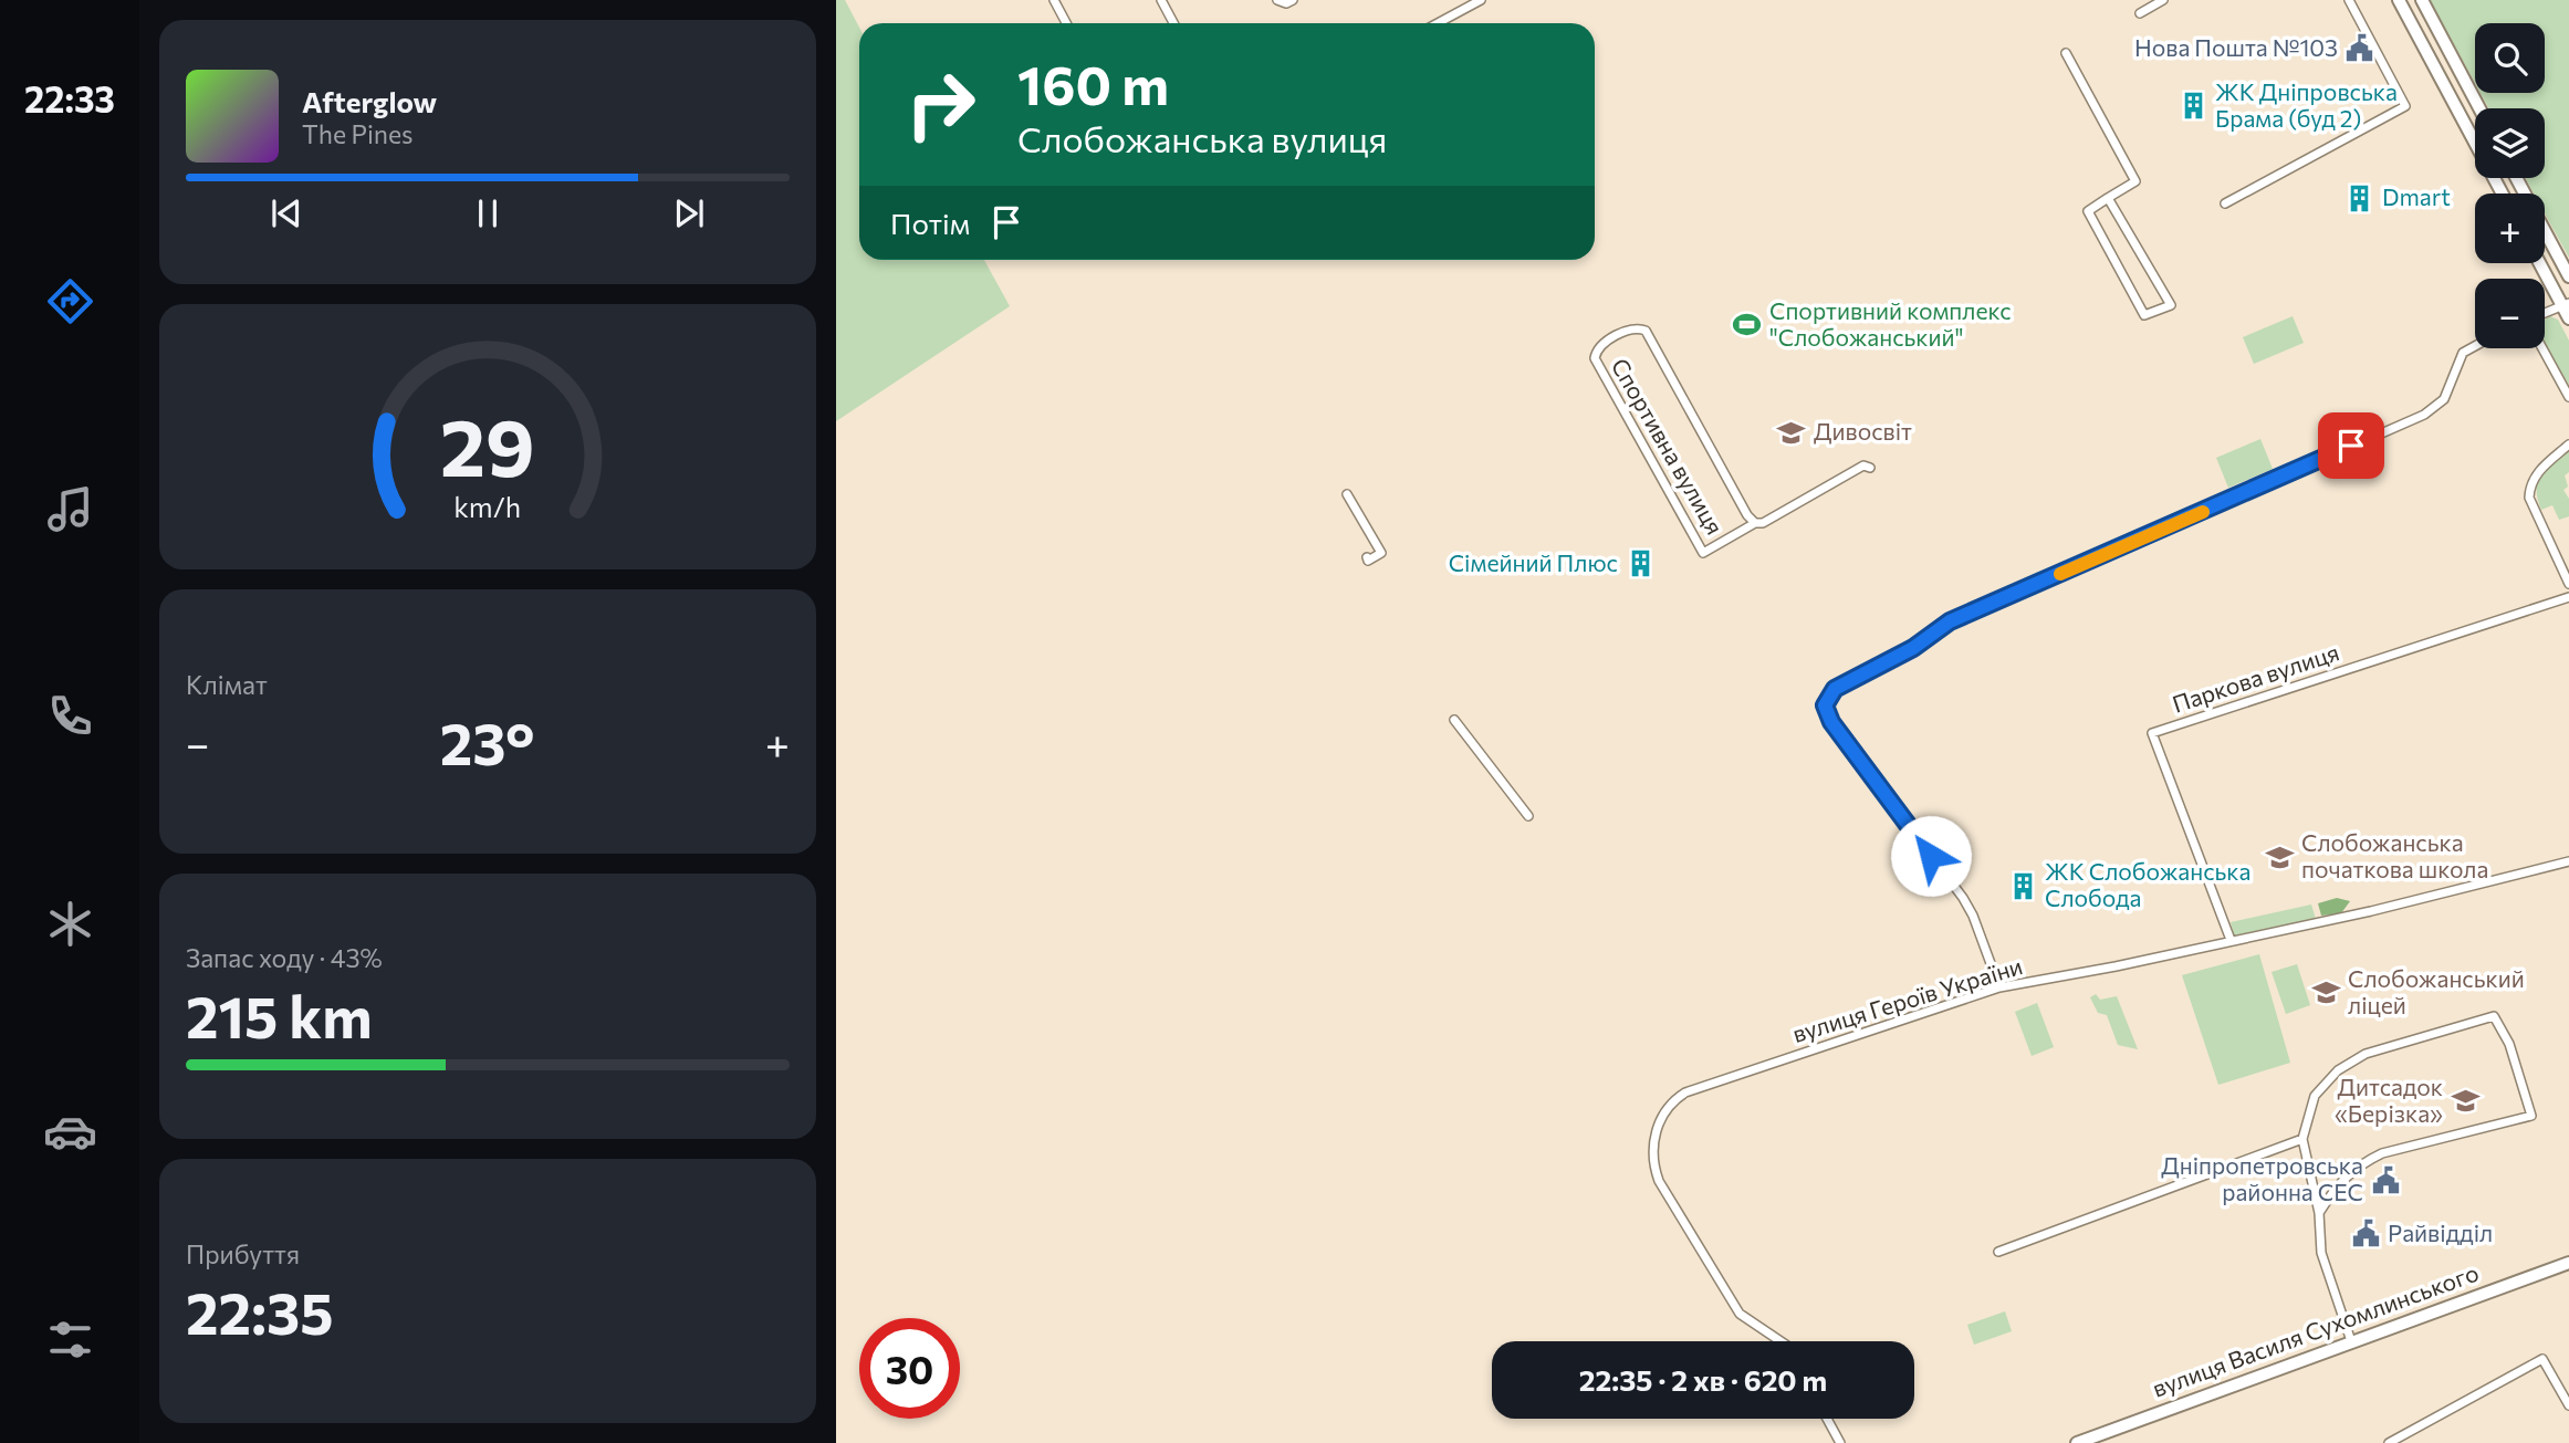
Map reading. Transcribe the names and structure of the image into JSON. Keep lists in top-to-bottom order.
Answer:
{
  "streets": {
    "main road": ["вулиця Василя Сухомлинського"],
    "street": ["Спортивна вулиця", "Паркова вулиця", "вулиця Героїв України"]
  },
  "places": {
    "public building": ["Нова Пошта №103", "Дніпропетровська районна СЕС", "Райвідділ"],
    "building": [
      "ЖК Дніпровська Брама (буд 2)",
      "Dmart",
      "Сімейний Плюс",
      "ЖК Слобожанська Слобода"
    ],
    "sports": ["Спортивний комплекс \"Слобожанський\""],
    "school or university": [
      "Дивосвіт",
      "Cлобожанська початкова школа",
      "Слобожанський ліцей",
      "Дитсадок «Берізка»"
    ]
  },
  "page": {
    "tabs": "22:33",
    "map_buttons": ["+", "−"],
    "turn": ["160 m", "Слобожанська вулиця"],
    "song": ["Afterglow", "The Pines"],
    "then": "Потім",
    "tile": [
      "Клімат",
      ["Запас ходу · 43%", "215 km"],
      ["Прибуття", "22:35"]
    ],
    "heat": ["−", "23°", "+"],
    "limit": "30",
    "trip": "22:35 · 2 хв · 620 m",
    "gauge": ["29", "km/h"]
  }
}
